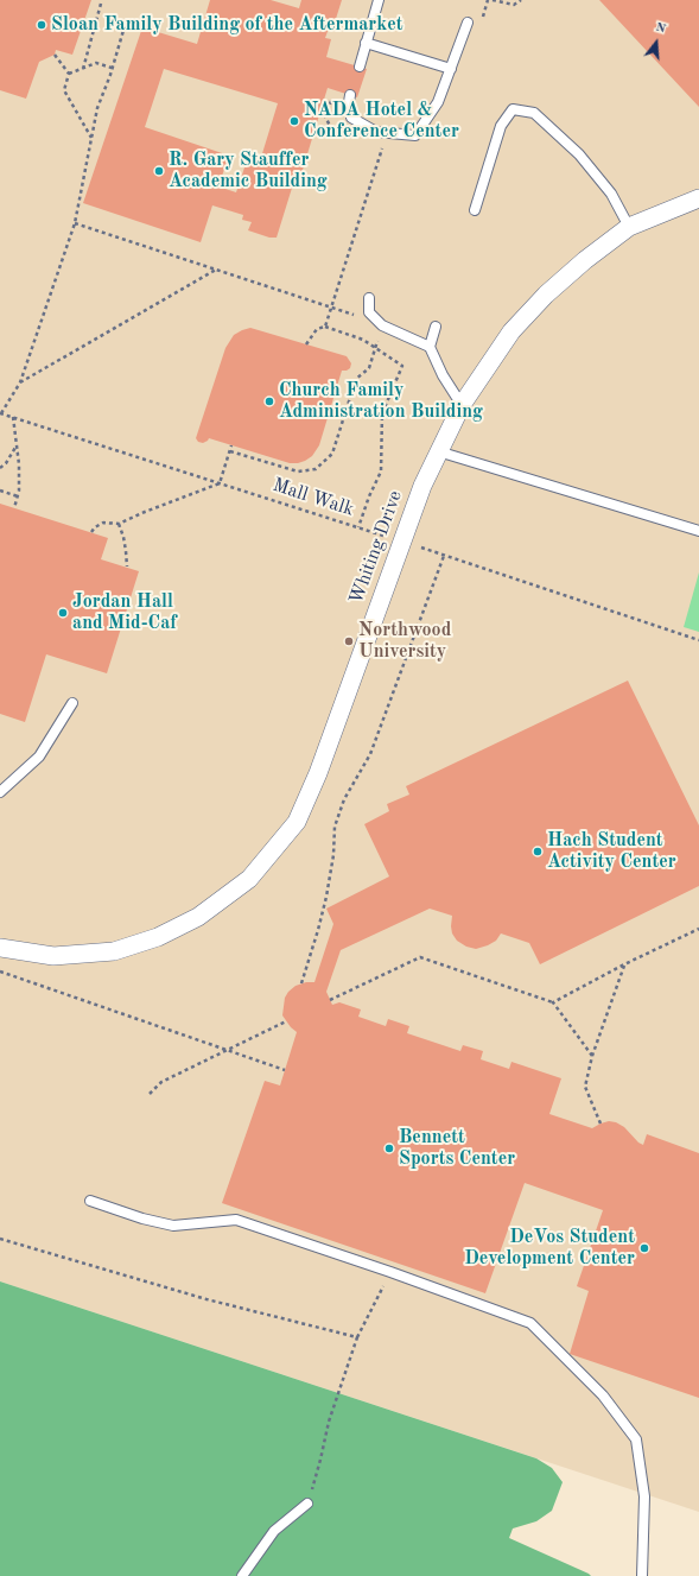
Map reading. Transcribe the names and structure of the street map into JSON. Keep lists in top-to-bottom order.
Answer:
{
  "streets": {
    "street": ["Whiting Drive"],
    "path": ["Mall Walk"]
  },
  "crossings": [
    ["Mall Walk", "Whiting Drive"]
  ],
  "places": [
    "Sloan Family Building of the Aftermarket",
    "NADA Hotel & Conference Center",
    "R. Gary Stauffer Academic Building",
    "Church Family Administration Building",
    "Jordan Hall and Mid-Caf",
    "Northwood University",
    "Hach Student Activity Center",
    "Bennett Sports Center",
    "DeVos Student Development Center"
  ],
  "north": "top"
}
